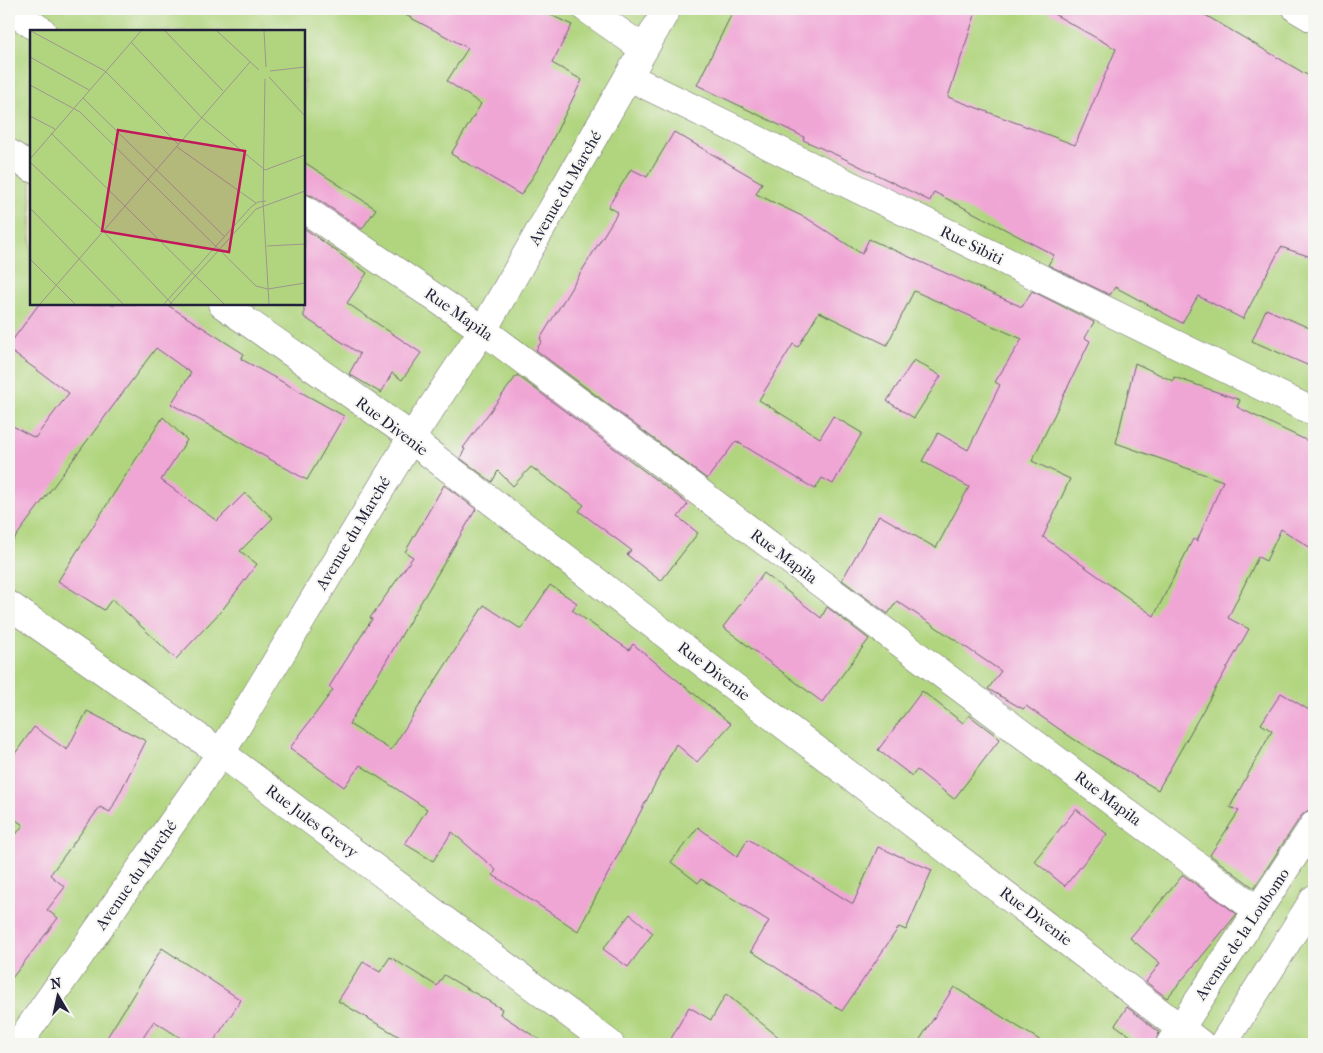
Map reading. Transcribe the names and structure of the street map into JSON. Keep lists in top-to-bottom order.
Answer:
{
  "streets": {
    "street": [
      "Avenue du Marché",
      "Rue Sibiti",
      "Rue Mapila",
      "Rue Divenie",
      "Rue Jules Grevy",
      "Avenue de la Loubomo"
    ]
  },
  "crossings": [
    ["Avenue du Marché", "Rue Sibiti"],
    ["Avenue du Marché", "Rue Mapila"],
    ["Avenue du Marché", "Rue Divenie"],
    ["Avenue du Marché", "Rue Jules Grevy"],
    ["Rue Mapila", "Avenue de la Loubomo"],
    ["Rue Divenie", "Avenue de la Loubomo"]
  ],
  "north": "top"
}
